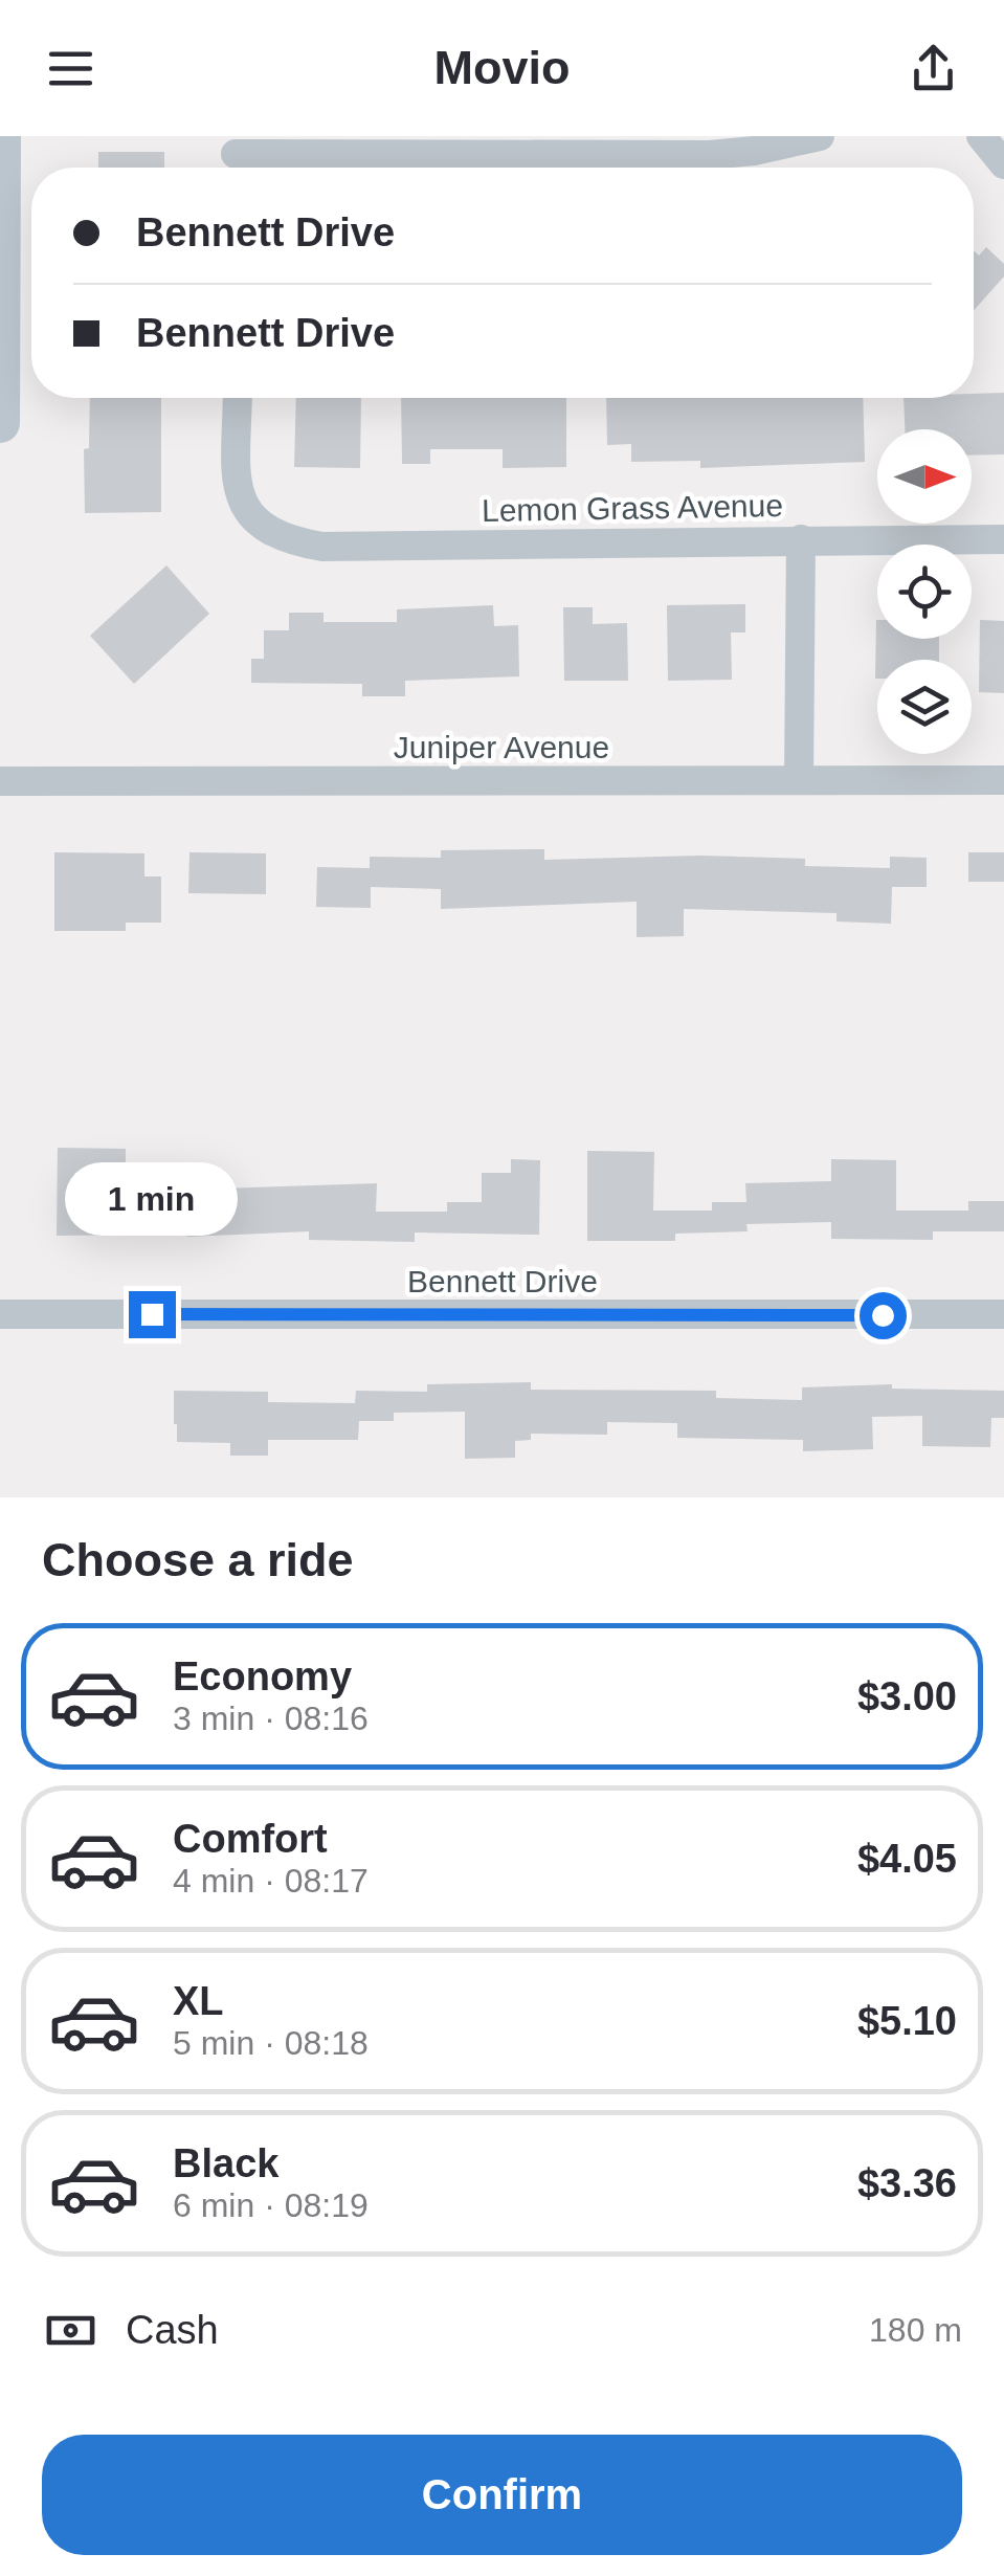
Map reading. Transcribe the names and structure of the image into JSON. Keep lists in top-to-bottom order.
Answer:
{
  "streets": {
    "street": ["Lemon Grass Avenue", "Juniper Avenue", "Bennett Drive"]
  },
  "north": "right",
  "page": {
    "header": "Movio",
    "banner": ["Bennett Drive", "Bennett Drive"],
    "bubble": "1 min",
    "heading": "Choose a ride",
    "list": [
      {
        "name": "Economy",
        "note": "3 min · 08:16",
        "value": "$3.00"
      },
      {
        "name": "Comfort",
        "note": "4 min · 08:17",
        "value": "$4.05"
      },
      {
        "name": "XL",
        "note": "5 min · 08:18",
        "value": "$5.10"
      },
      {
        "name": "Black",
        "note": "6 min · 08:19",
        "value": "$3.36"
      }
    ],
    "pay": ["Cash", "180 m"],
    "buttons": "Confirm"
  }
}
